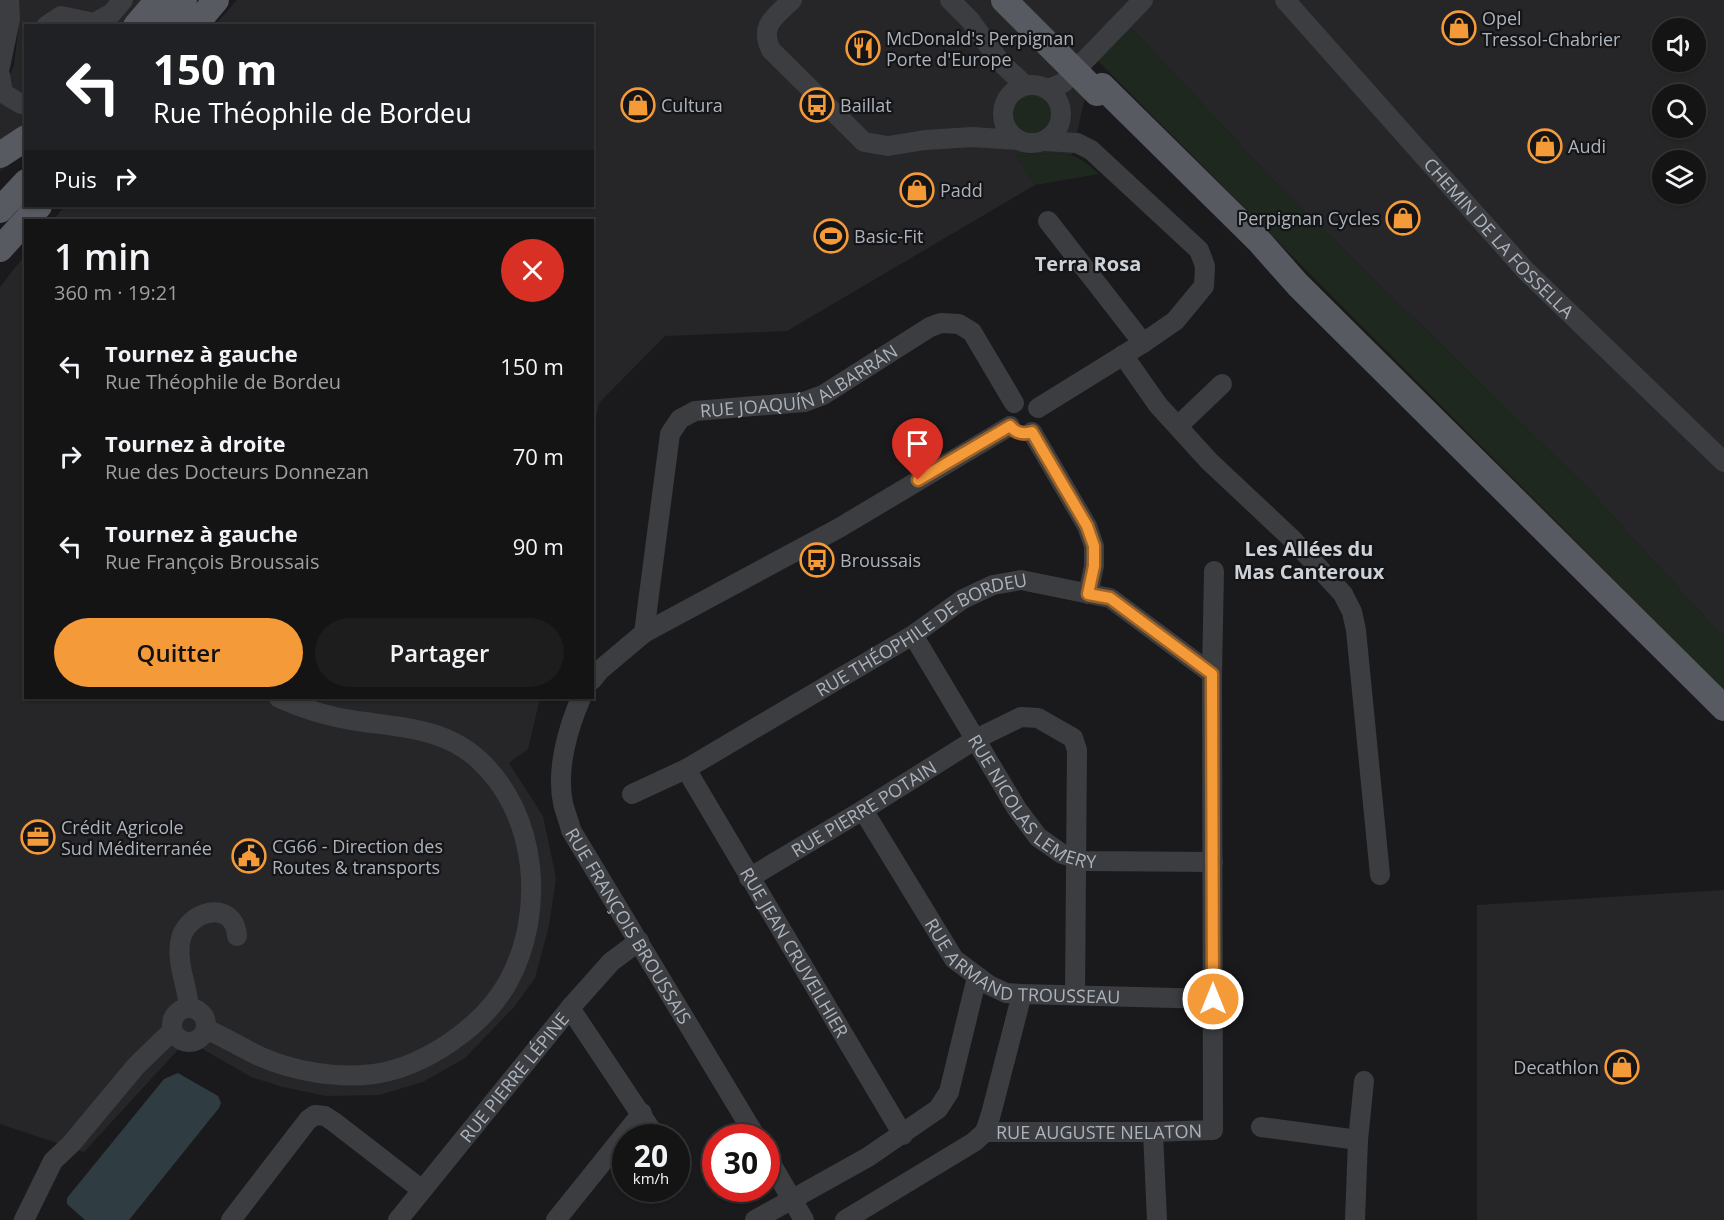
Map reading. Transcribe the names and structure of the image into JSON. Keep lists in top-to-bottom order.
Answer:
{
  "streets": {
    "street": [
      "CHEMIN DE LA FOSSELLA",
      "RUE JOAQUÍN ALBARRÁN",
      "RUE THÉOPHILE DE BORDEU",
      "RUE NICOLAS LEMERY",
      "RUE PIERRE POTAIN",
      "RUE FRANÇOIS BROUSSAIS",
      "RUE JEAN CRUVEILHIER",
      "RUE ARMAND TROUSSEAU",
      "RUE PIERRE LÉPINE",
      "RUE AUGUSTE NELATON"
    ]
  },
  "crossings": [
    ["RUE THÉOPHILE DE BORDEU", "RUE NICOLAS LEMERY"],
    ["RUE THÉOPHILE DE BORDEU", "RUE JEAN CRUVEILHIER"],
    ["RUE NICOLAS LEMERY", "RUE PIERRE POTAIN"],
    ["RUE PIERRE POTAIN", "RUE JEAN CRUVEILHIER"],
    ["RUE PIERRE POTAIN", "RUE ARMAND TROUSSEAU"],
    ["RUE FRANÇOIS BROUSSAIS", "RUE PIERRE LÉPINE"],
    ["RUE ARMAND TROUSSEAU", "RUE AUGUSTE NELATON"]
  ],
  "districts": ["Terra Rosa", "Les Allées du Mas Canteroux"],
  "places": {
    "shop": [
      "Opel Tressol-Chabrier",
      "Cultura",
      "Audi",
      "Padd",
      "Perpignan Cycles",
      "Decathlon"
    ],
    "restaurant": ["McDonald's Perpignan Porte d'Europe"],
    "bus stop": ["Baillat", "Broussais"],
    "sports": ["Basic-Fit"],
    "office": ["Crédit Agricole Sud Méditerranée"],
    "public building": ["CG66 - Direction des Routes & transports"]
  },
  "page": {
    "turn": ["150 m", "Rue Théophile de Bordeu"],
    "then": "Puis",
    "heading": ["1 min", "360 m · 19:21"],
    "list": [
      {
        "name": "Tournez à gauche",
        "note": "Rue Théophile de Bordeu",
        "value": "150 m"
      },
      {
        "name": "Tournez à droite",
        "note": "Rue des Docteurs Donnezan",
        "value": "70 m"
      },
      {
        "name": "Tournez à gauche",
        "note": "Rue François Broussais",
        "value": "90 m"
      }
    ],
    "buttons": ["Quitter", "Partager"],
    "speed": "20 km/h",
    "limit": "30"
  }
}
